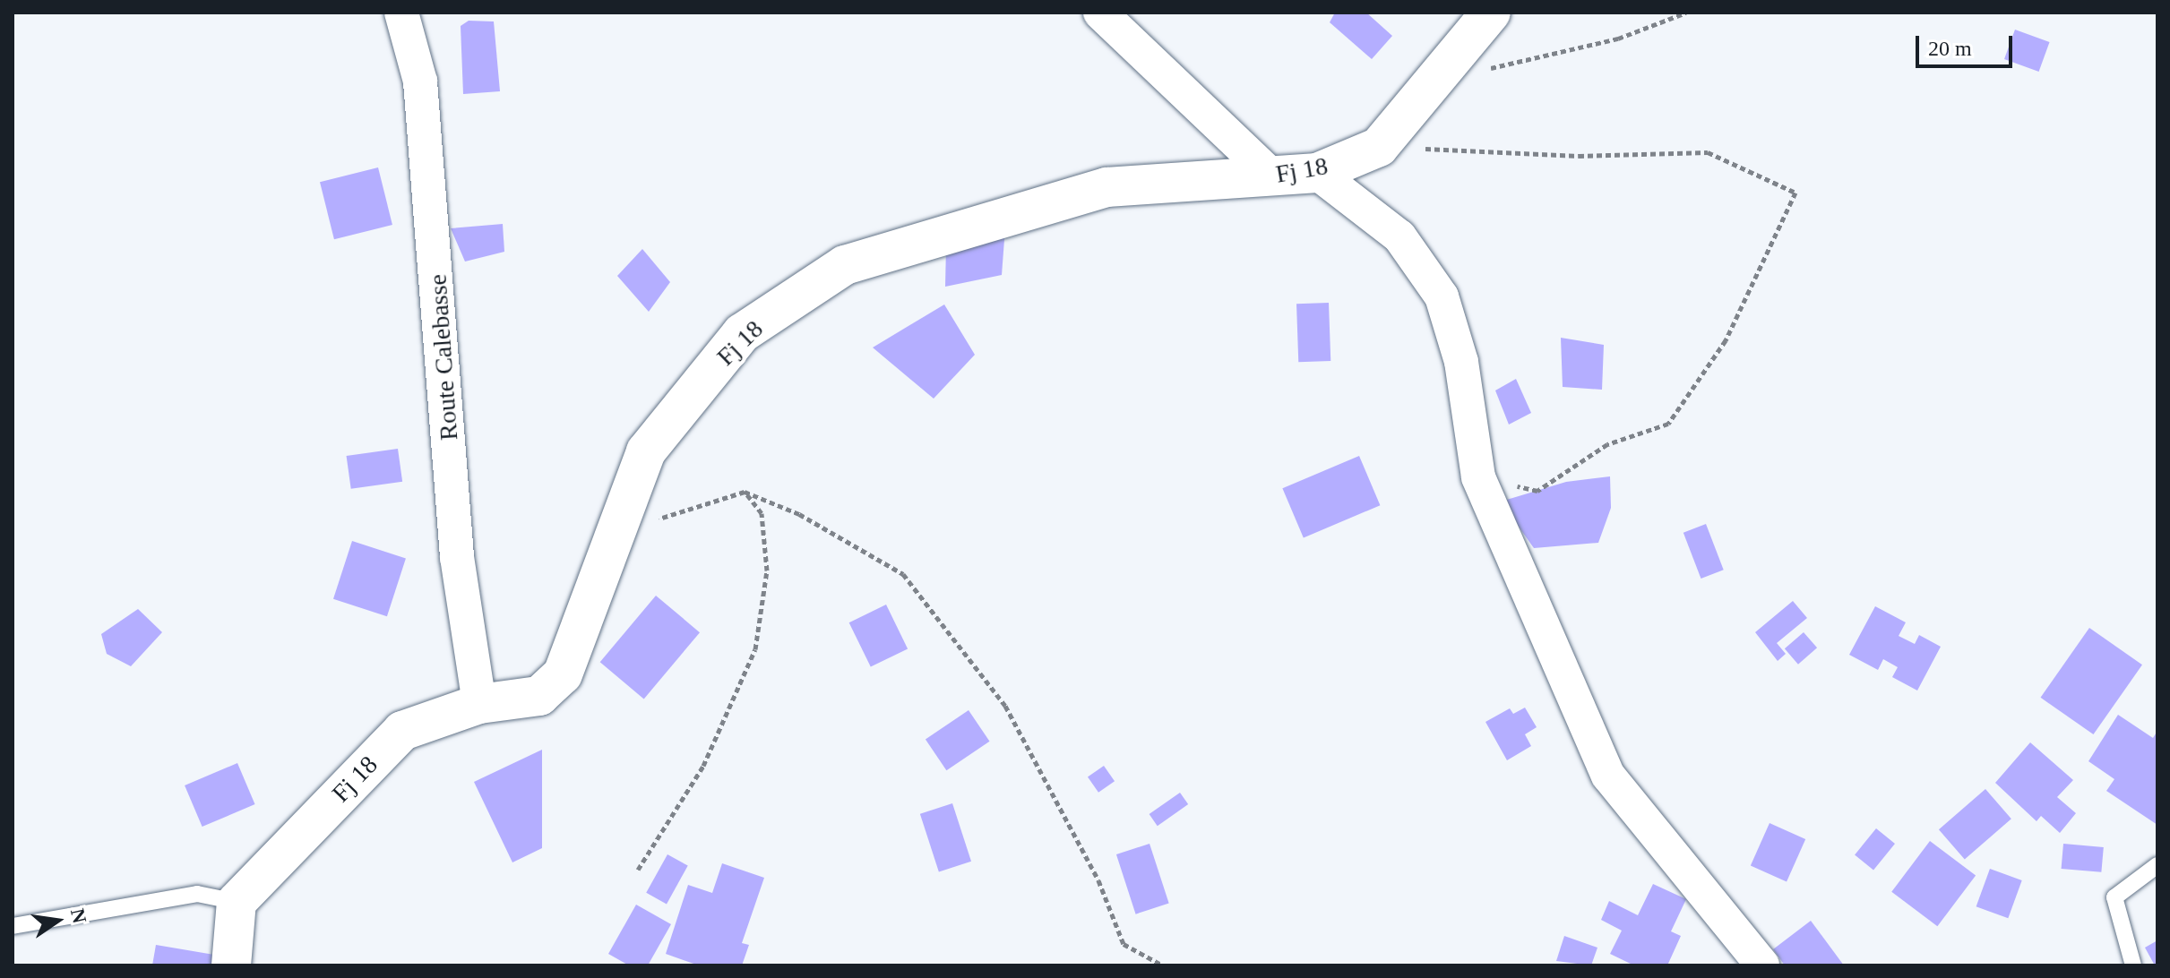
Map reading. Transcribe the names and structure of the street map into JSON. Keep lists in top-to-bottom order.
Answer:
{
  "streets": {
    "street": ["Fj 18", "Route Calebasse"]
  },
  "crossings": [
    ["Fj 18", "Route Calebasse"]
  ],
  "scale_bar": "20 m",
  "north": "right"
}
